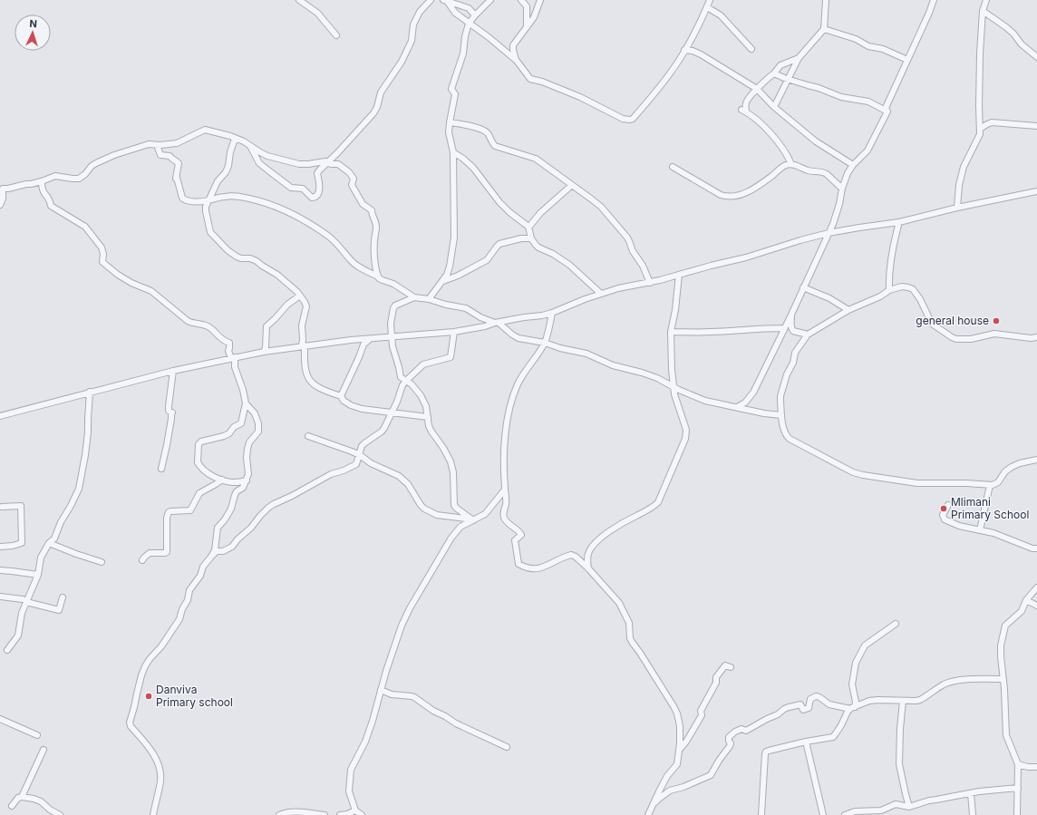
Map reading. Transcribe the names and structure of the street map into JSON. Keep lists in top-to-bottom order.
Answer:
{
  "places": ["general house", "Mlimani Primary School", "Danviva Primary school"],
  "north": "top"
}
